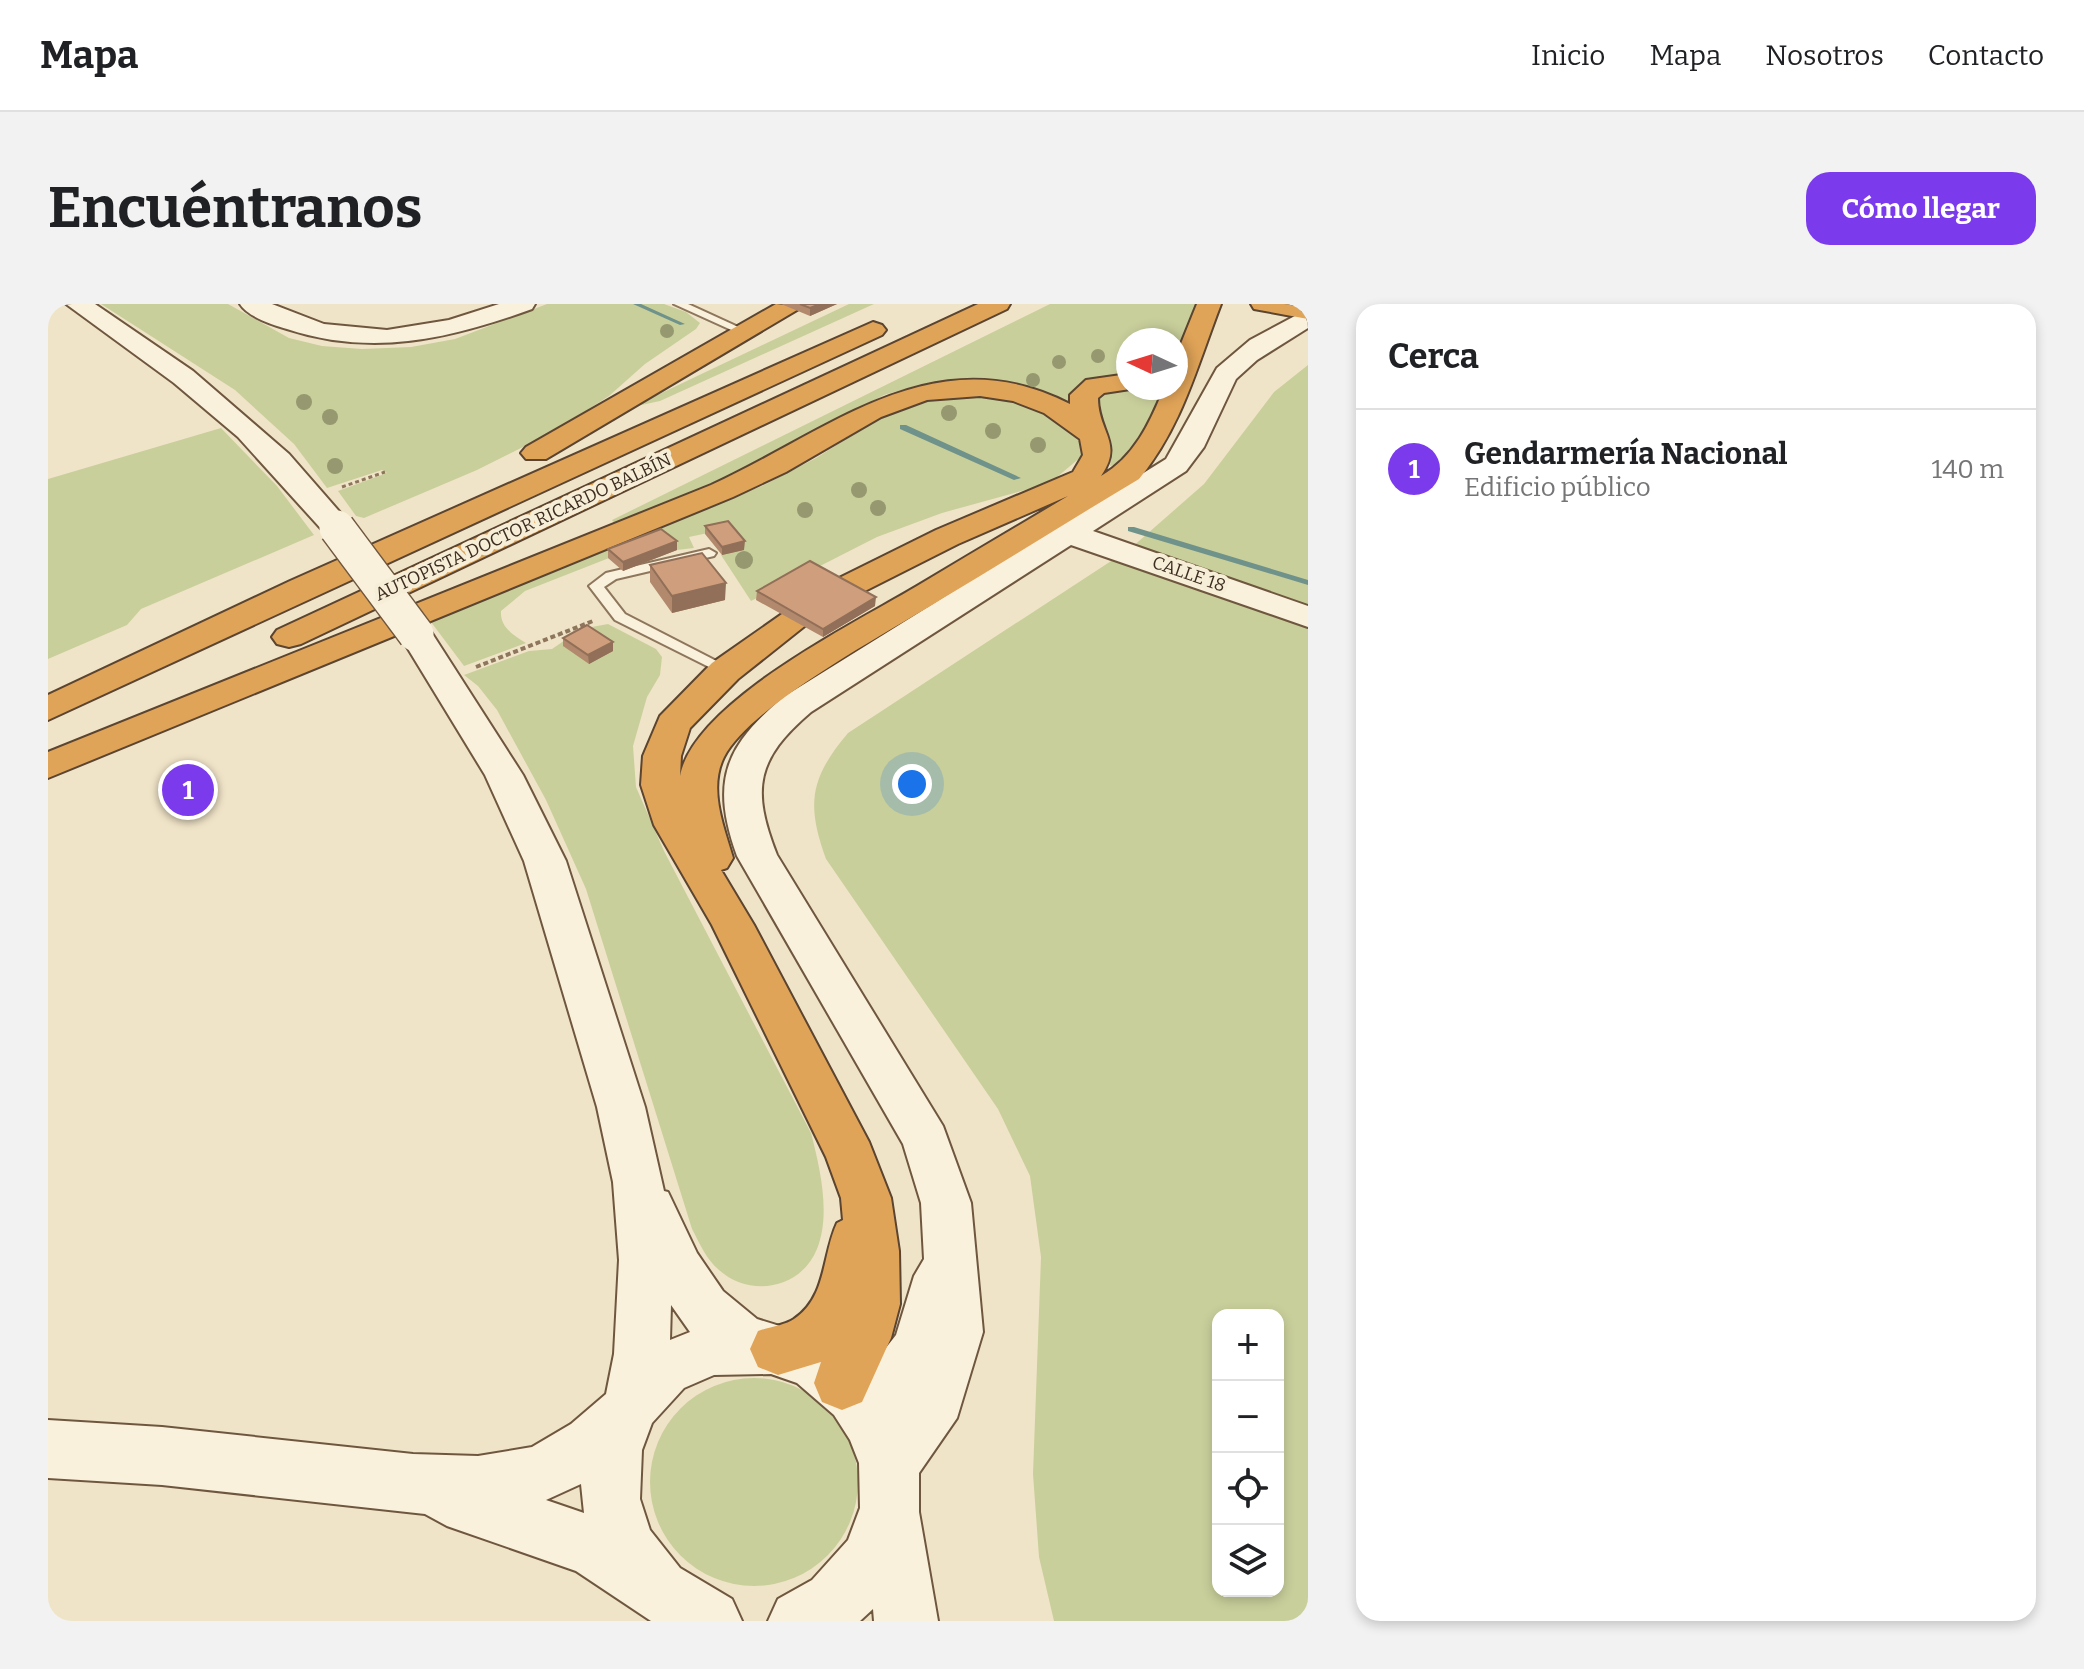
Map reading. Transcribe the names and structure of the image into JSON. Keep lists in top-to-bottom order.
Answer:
{
  "streets": {
    "highway": ["AUTOPISTA DOCTOR RICARDO BALBÍN"],
    "main road": ["CALLE 18"]
  },
  "north": "left",
  "page": {
    "header": "Mapa",
    "nav": [
      "Inicio",
      "Mapa",
      "Nosotros",
      "Contacto"
    ],
    "buttons": "Cómo llegar",
    "title": "Encuéntranos",
    "heading": "Cerca",
    "list": [
      {
        "mark": "1",
        "name": "Gendarmería Nacional",
        "note": "Edificio público",
        "value": "140 m"
      }
    ],
    "pins": "1",
    "map_buttons": ["+", "−"]
  }
}
